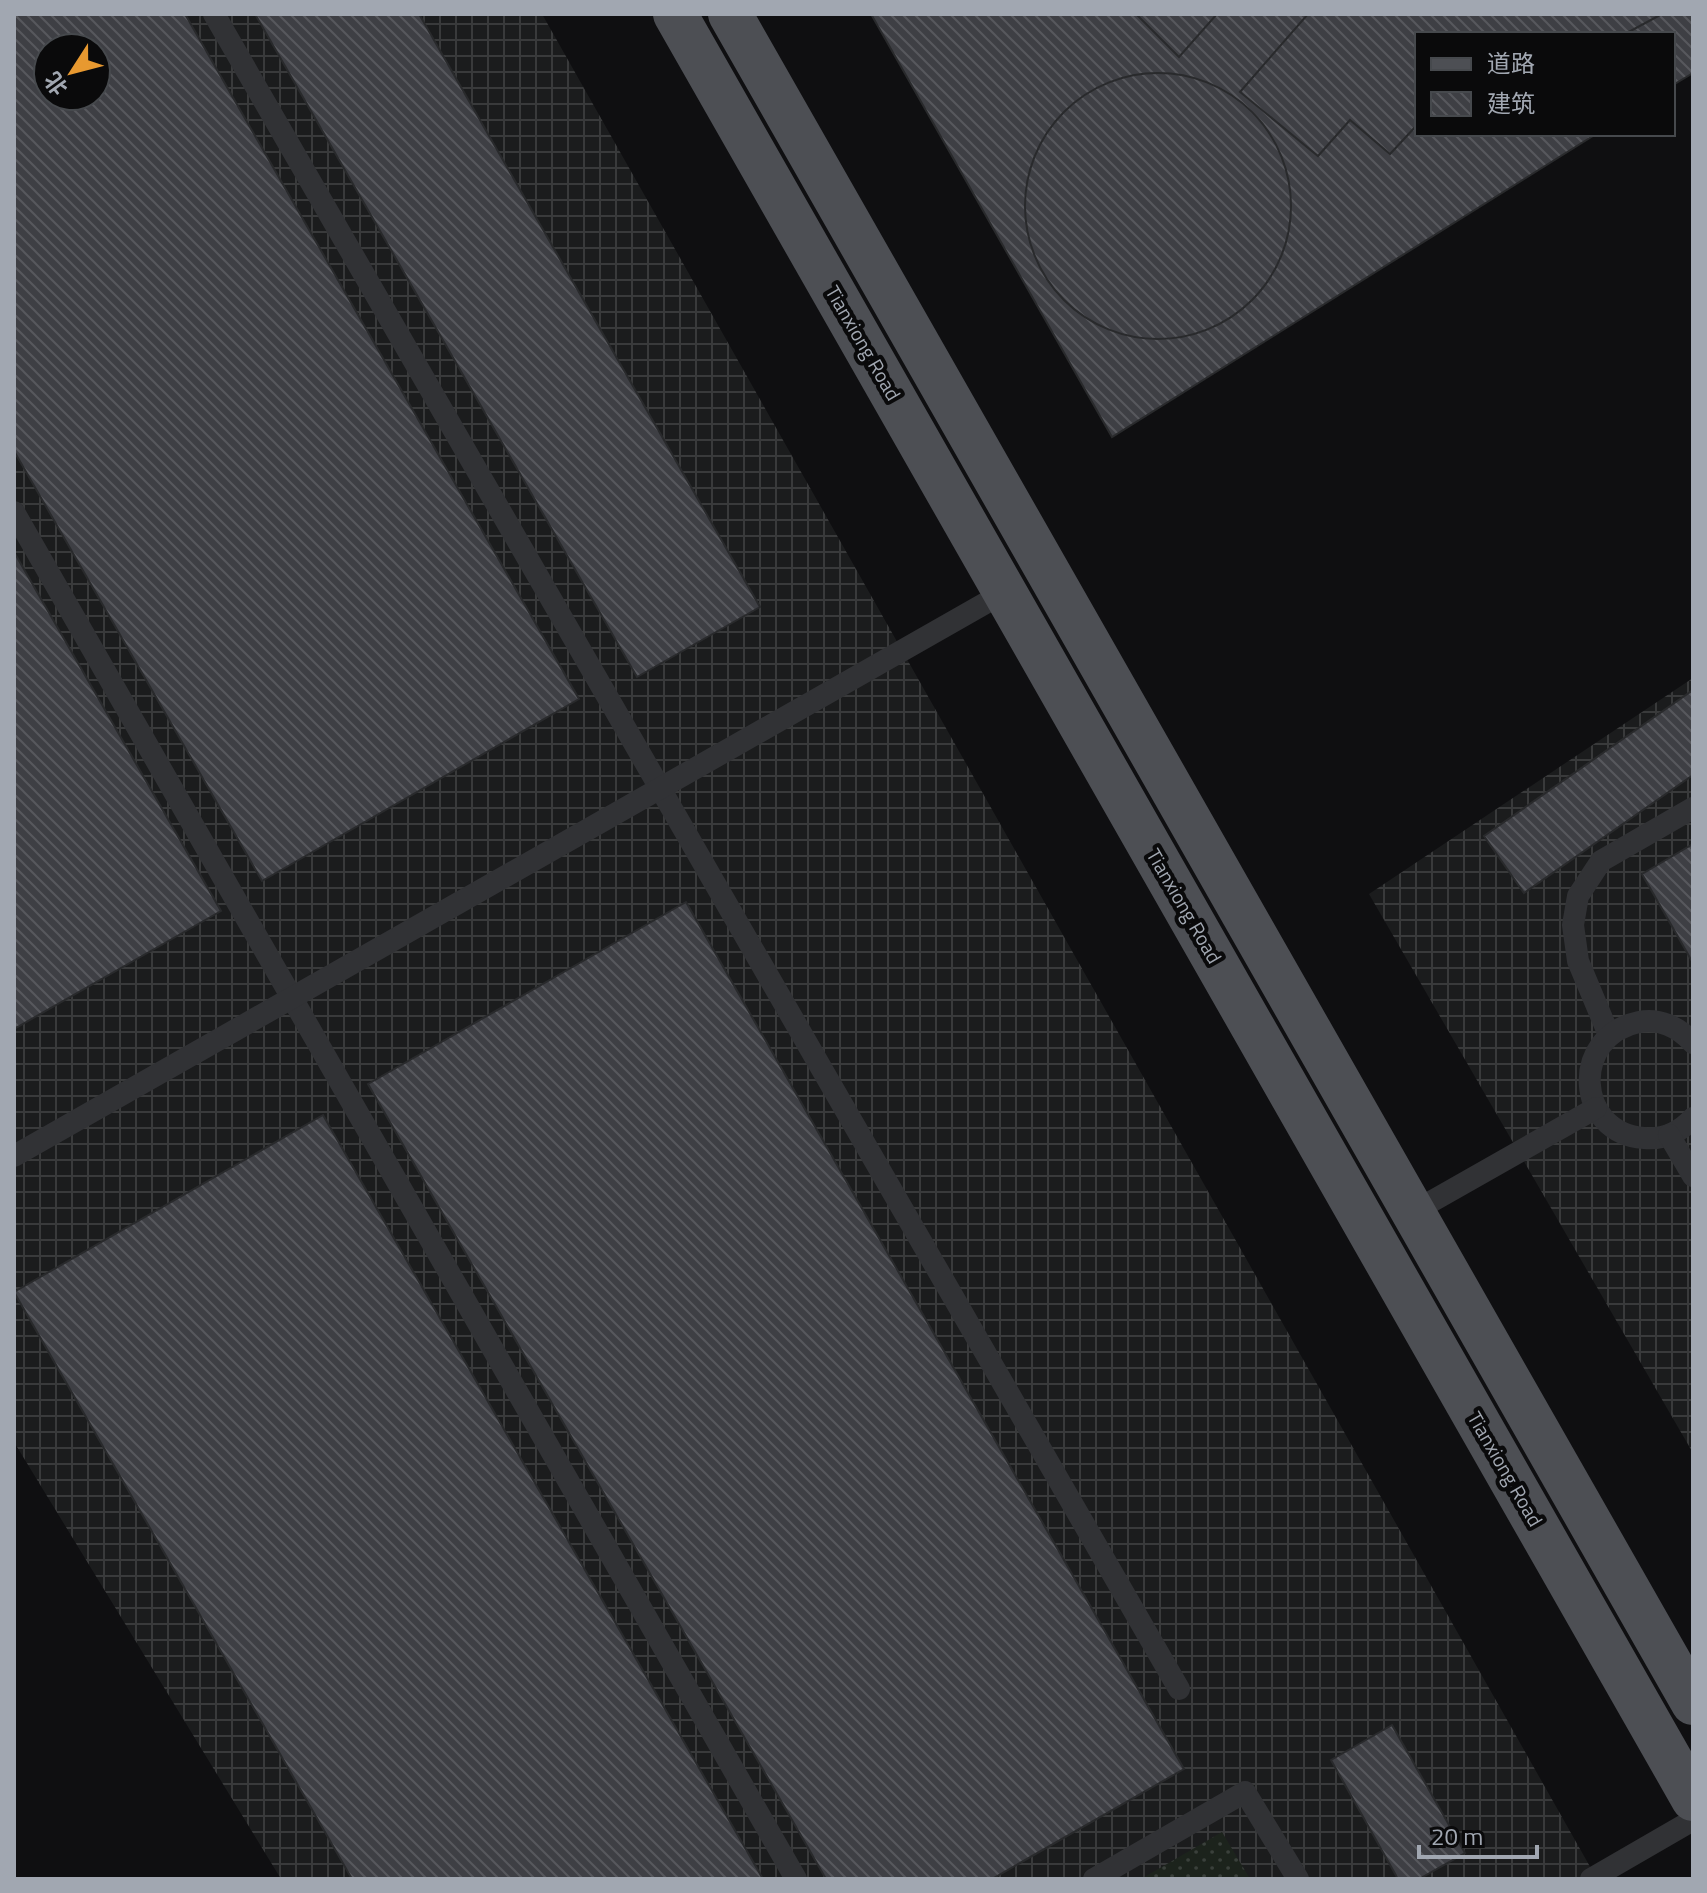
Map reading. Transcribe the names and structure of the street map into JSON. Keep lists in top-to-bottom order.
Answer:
{
  "streets": {
    "main road": ["Tianxiong Road"]
  },
  "legend": ["道路", "建筑"],
  "scale_bar": "20 m",
  "north": "bottom left"
}
